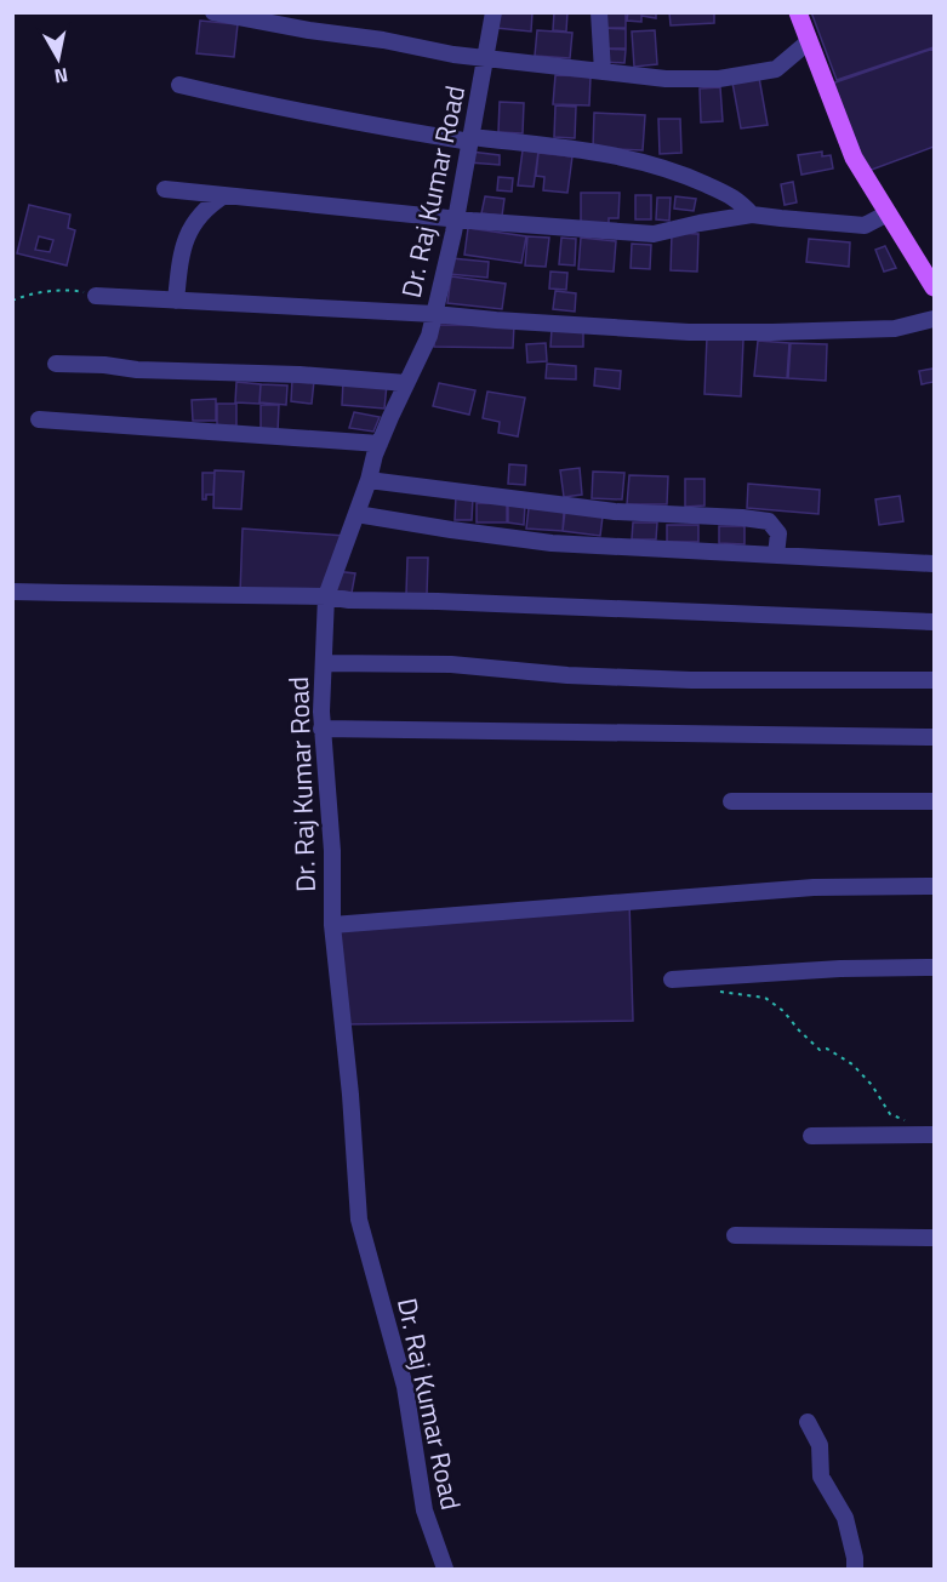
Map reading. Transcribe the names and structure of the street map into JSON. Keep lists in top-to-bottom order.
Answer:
{
  "streets": {
    "street": ["Dr. Raj Kumar Road"]
  },
  "north": "bottom"
}
